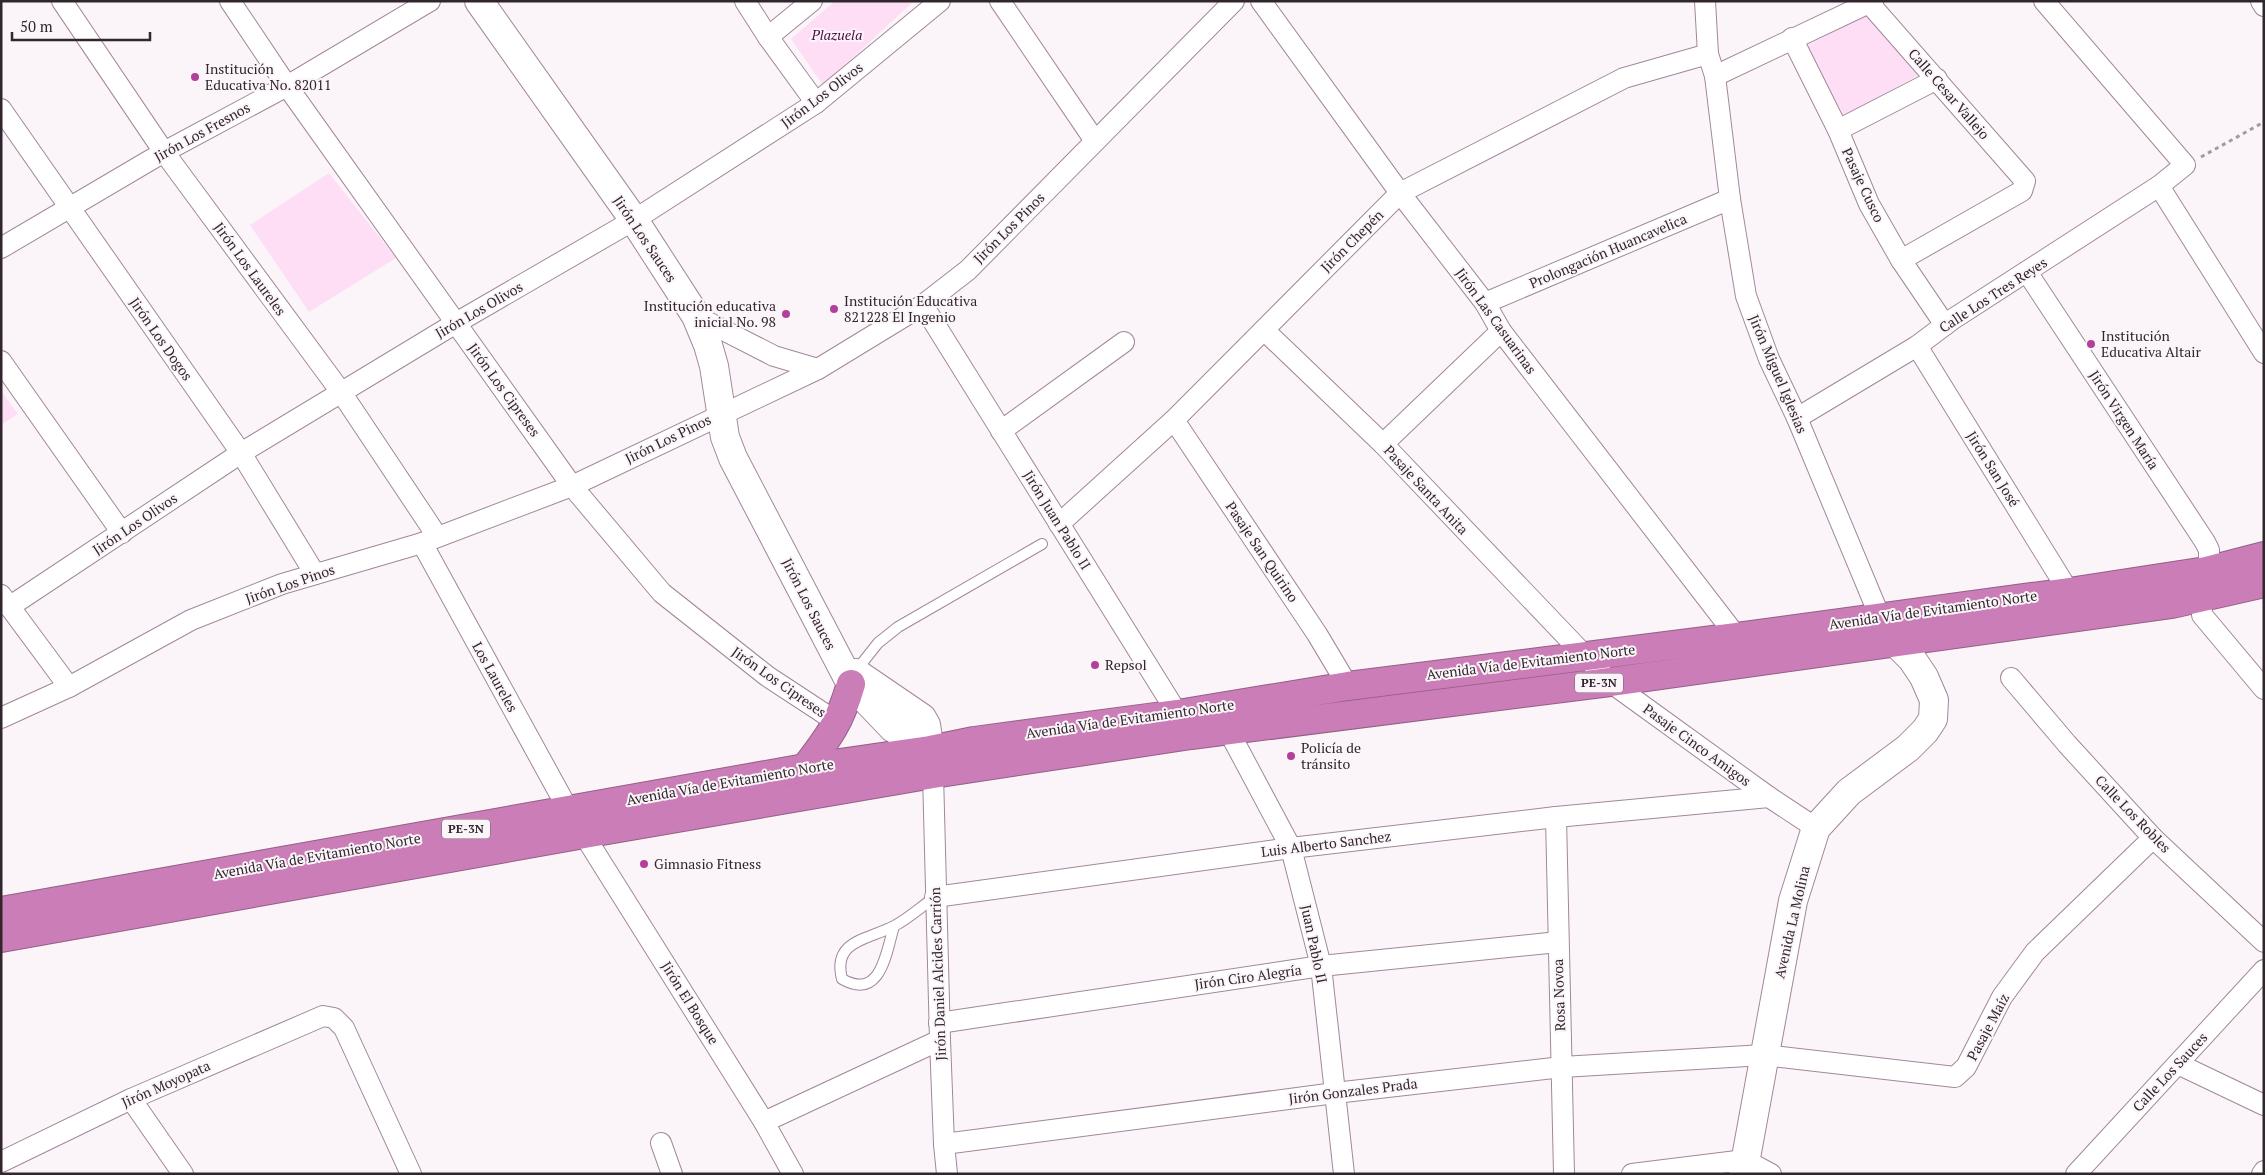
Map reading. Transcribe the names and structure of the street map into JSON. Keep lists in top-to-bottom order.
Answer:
{
  "streets": {
    "highway": ["Avenida Vía de Evitamiento Norte", "PE-3N"],
    "street": [
      "Calle Cesar Vallejo",
      "Jirón Los Olivos",
      "Jirón Los Fresnos",
      "Pasaje Cusco",
      "Jirón Los Pinos",
      "Jirón Los Sauces",
      "Jirón Chepén",
      "Prolongación Huancavelica",
      "Jirón Los Laureles",
      "Calle Los Tres Reyes",
      "Jirón Las Casuarinas",
      "Jirón Los Dogos",
      "Jirón Miguel Iglesias",
      "Jirón Los Cipreses",
      "Jirón Virgen María",
      "Jirón San José",
      "Pasaje Santa Anita",
      "Jirón Juan Pablo II",
      "Pasaje San Quirino",
      "Los Laureles",
      "Pasaje Cinco Amigos",
      "Calle Los Robles",
      "Luis Alberto Sanchez",
      "Avenida La Molina",
      "Juan Pablo II",
      "Jirón Daniel Alcides Carrión",
      "Jirón Ciro Alegría",
      "Rosa Novoa",
      "Jirón El Bosque",
      "Pasaje Maíz",
      "Calle Los Sauces",
      "Jirón Moyopata",
      "Jirón Gonzales Prada"
    ]
  },
  "crossings": [
    ["Calle Cesar Vallejo", "Pasaje Cusco"],
    ["Jirón Los Olivos", "Jirón Los Sauces"],
    ["Jirón Los Olivos", "Jirón Los Laureles"],
    ["Jirón Los Olivos", "Jirón Los Dogos"],
    ["Jirón Los Olivos", "Jirón Los Cipreses"],
    ["Jirón Los Fresnos", "Jirón Los Laureles"],
    ["Jirón Los Fresnos", "Jirón Los Dogos"],
    ["Jirón Los Fresnos", "Jirón Los Cipreses"],
    ["Pasaje Cusco", "Calle Los Tres Reyes"],
    ["Jirón Los Pinos", "Jirón Los Sauces"],
    ["Jirón Los Pinos", "Jirón Los Laureles"],
    ["Jirón Los Pinos", "Jirón Los Dogos"],
    ["Jirón Los Pinos", "Jirón Los Cipreses"],
    ["Jirón Los Pinos", "Jirón Juan Pablo II"],
    ["Jirón Los Pinos", "Los Laureles"],
    ["Jirón Los Sauces", "Avenida Vía de Evitamiento Norte"],
    ["Jirón Los Sauces", "Jirón Daniel Alcides Carrión"],
    ["Jirón Chepén", "Jirón Las Casuarinas"],
    ["Jirón Chepén", "Jirón Miguel Iglesias"],
    ["Jirón Chepén", "Pasaje Santa Anita"],
    ["Jirón Chepén", "Jirón Juan Pablo II"],
    ["Jirón Chepén", "Pasaje San Quirino"],
    ["Prolongación Huancavelica", "Jirón Las Casuarinas"],
    ["Prolongación Huancavelica", "Jirón Miguel Iglesias"],
    ["Jirón Los Laureles", "Los Laureles"],
    ["Calle Los Tres Reyes", "Jirón Miguel Iglesias"],
    ["Calle Los Tres Reyes", "Jirón Virgen María"],
    ["Calle Los Tres Reyes", "Jirón San José"],
    ["Jirón Las Casuarinas", "Avenida Vía de Evitamiento Norte"],
    ["Jirón Miguel Iglesias", "Avenida Vía de Evitamiento Norte"],
    ["Jirón Miguel Iglesias", "Avenida La Molina"],
    ["Jirón Virgen María", "Avenida Vía de Evitamiento Norte"],
    ["Jirón San José", "Avenida Vía de Evitamiento Norte"],
    ["Pasaje Santa Anita", "Avenida Vía de Evitamiento Norte"],
    ["Pasaje Santa Anita", "Pasaje Cinco Amigos"],
    ["Jirón Juan Pablo II", "Avenida Vía de Evitamiento Norte"],
    ["Pasaje San Quirino", "Avenida Vía de Evitamiento Norte"],
    ["Avenida Vía de Evitamiento Norte", "Los Laureles"],
    ["Avenida Vía de Evitamiento Norte", "Pasaje Cinco Amigos"],
    ["Avenida Vía de Evitamiento Norte", "Avenida La Molina"],
    ["Avenida Vía de Evitamiento Norte", "Juan Pablo II"],
    ["Avenida Vía de Evitamiento Norte", "Jirón Daniel Alcides Carrión"],
    ["Avenida Vía de Evitamiento Norte", "Jirón El Bosque"],
    ["Los Laureles", "Jirón El Bosque"],
    ["Pasaje Cinco Amigos", "Luis Alberto Sanchez"],
    ["Pasaje Cinco Amigos", "Avenida La Molina"],
    ["Calle Los Robles", "Pasaje Maíz"],
    ["Luis Alberto Sanchez", "Juan Pablo II"],
    ["Luis Alberto Sanchez", "Jirón Daniel Alcides Carrión"],
    ["Luis Alberto Sanchez", "Rosa Novoa"],
    ["Avenida La Molina", "Pasaje Maíz"],
    ["Avenida La Molina", "Jirón Gonzales Prada"],
    ["Juan Pablo II", "Jirón Ciro Alegría"],
    ["Juan Pablo II", "Jirón Gonzales Prada"],
    ["Jirón Daniel Alcides Carrión", "Jirón Ciro Alegría"],
    ["Jirón Daniel Alcides Carrión", "Jirón Gonzales Prada"],
    ["Jirón Ciro Alegría", "Rosa Novoa"],
    ["Jirón Ciro Alegría", "Jirón El Bosque"],
    ["Rosa Novoa", "Jirón Gonzales Prada"],
    ["Pasaje Maíz", "Jirón Gonzales Prada"]
  ],
  "parks": ["Plazuela"],
  "places": [
    "Institución Educativa No. 82011",
    "Institución Educativa 821228 El Ingenio",
    "Institución educativa inicial No. 98",
    "Institución Educativa Altair",
    "Repsol",
    "Policía de tránsito",
    "Gimnasio Fitness"
  ],
  "scale_bar": "50 m"
}
